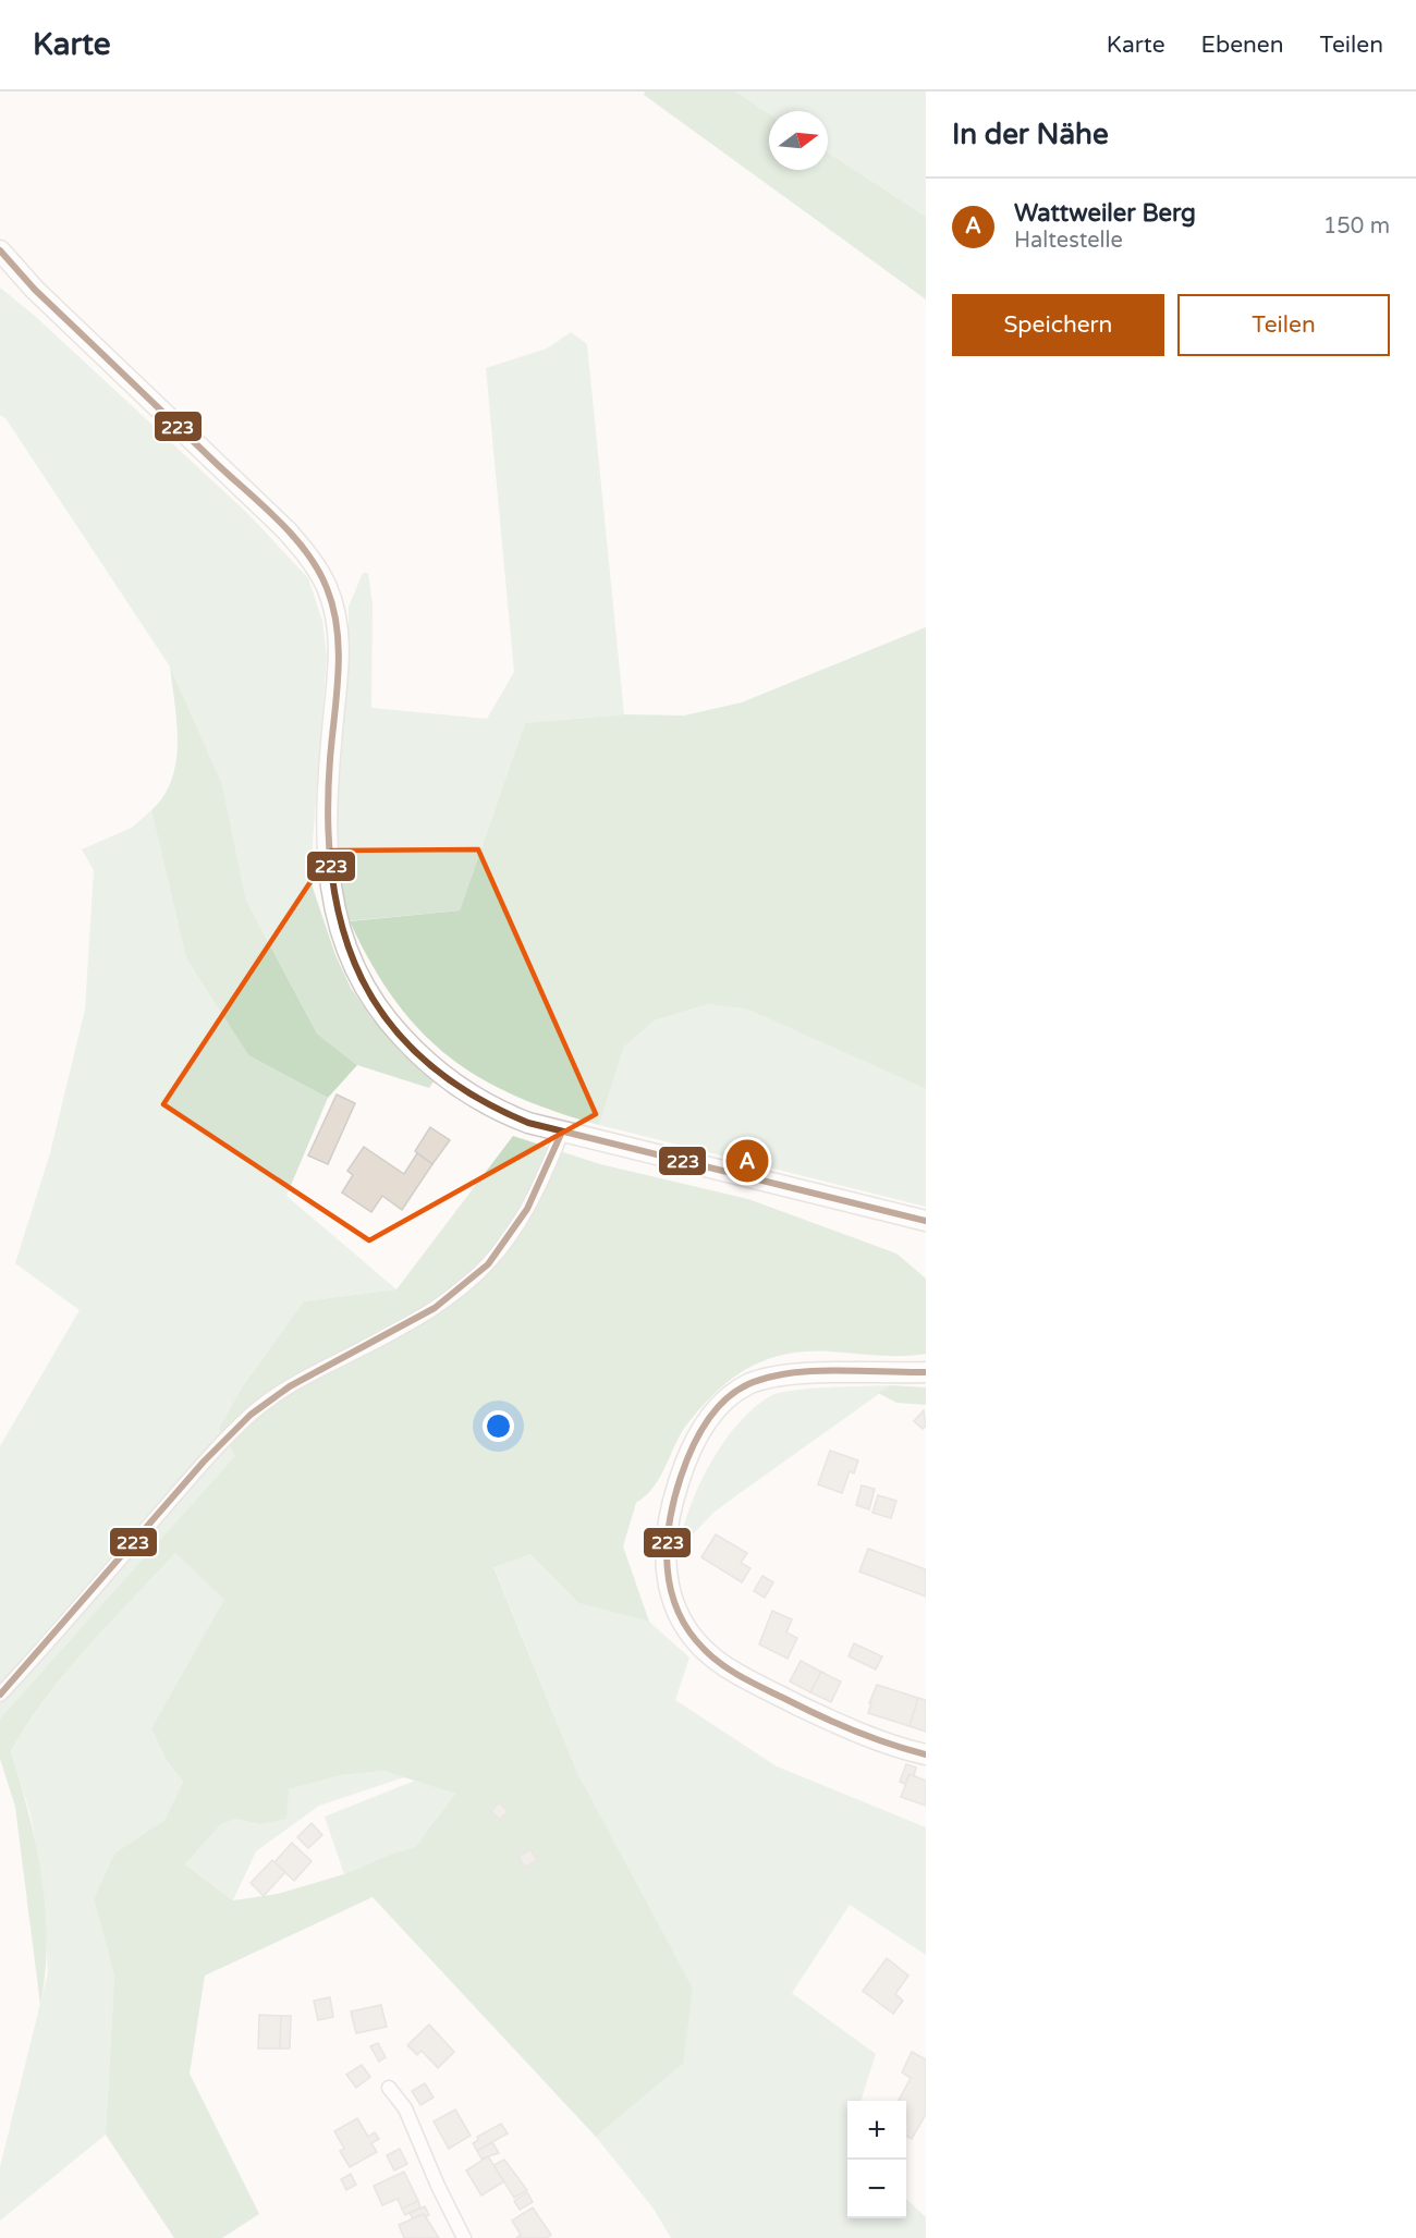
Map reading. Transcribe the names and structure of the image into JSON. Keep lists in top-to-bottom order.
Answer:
{
  "lines": ["transit line 223"],
  "north": "right",
  "page": {
    "header": "Karte",
    "nav": ["Karte", "Ebenen", "Teilen"],
    "heading": "In der Nähe",
    "list": [
      {
        "mark": "A",
        "name": "Wattweiler Berg",
        "note": "Haltestelle",
        "value": "150 m"
      }
    ],
    "buttons": ["Speichern", "Teilen"],
    "pins": "A",
    "map_buttons": ["+", "−"]
  }
}
